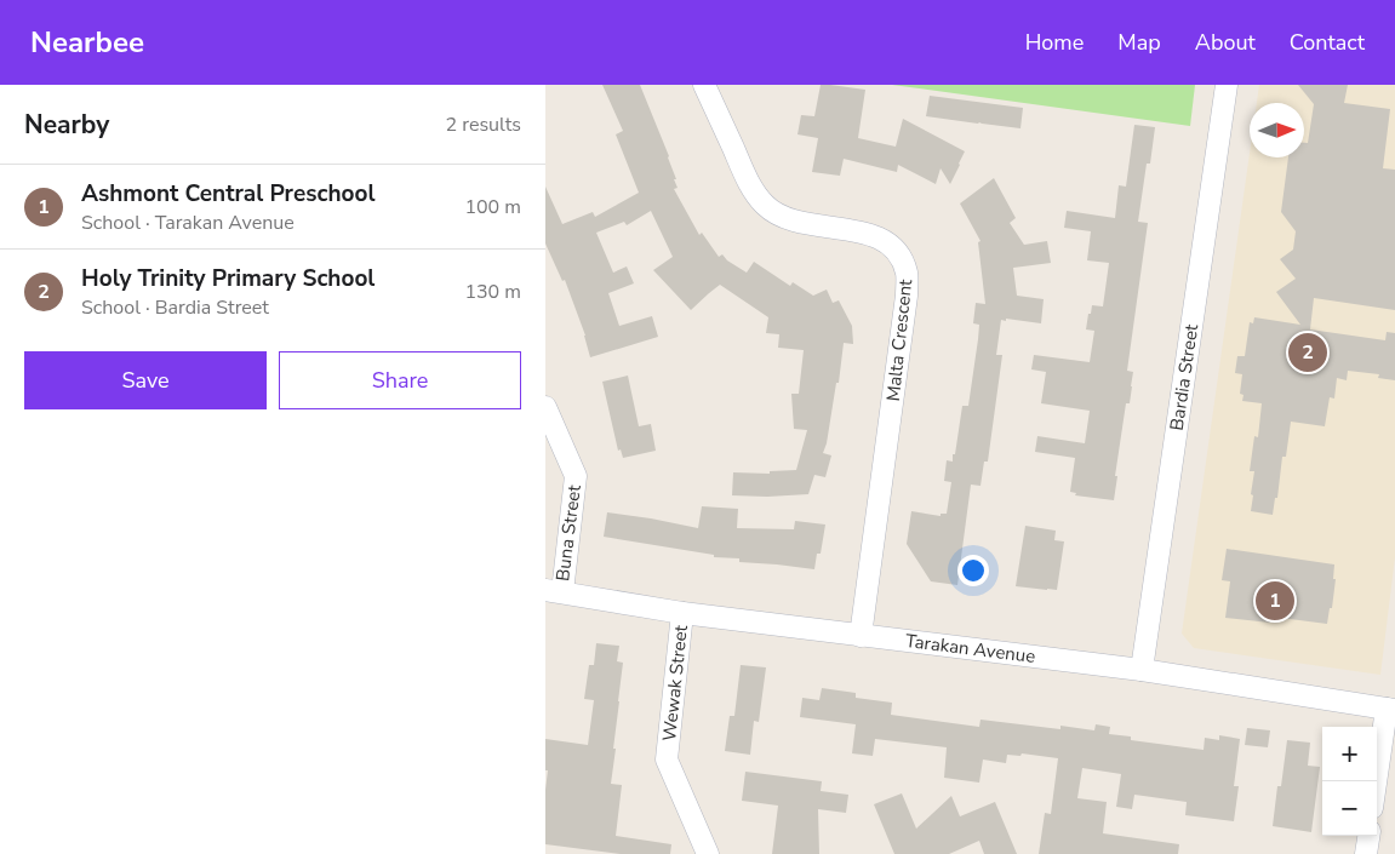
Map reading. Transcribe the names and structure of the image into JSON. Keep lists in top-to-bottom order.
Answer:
{
  "streets": {
    "street": [
      "Malta Crescent",
      "Bardia Street",
      "Buna Street",
      "Tarakan Avenue",
      "Wewak Street"
    ]
  },
  "crossings": [
    ["Malta Crescent", "Tarakan Avenue"],
    ["Bardia Street", "Tarakan Avenue"],
    ["Buna Street", "Tarakan Avenue"],
    ["Tarakan Avenue", "Wewak Street"]
  ],
  "north": "right",
  "page": {
    "header": "Nearbee",
    "nav": [
      "Home",
      "Map",
      "About",
      "Contact"
    ],
    "heading": ["Nearby", "2 results"],
    "list": [
      {
        "mark": "1",
        "name": "Ashmont Central Preschool",
        "note": "School · Tarakan Avenue",
        "value": "100 m"
      },
      {
        "mark": "2",
        "name": "Holy Trinity Primary School",
        "note": "School · Bardia Street",
        "value": "130 m"
      }
    ],
    "pins": ["2", "1"],
    "buttons": ["Save", "Share"],
    "map_buttons": ["+", "−"]
  }
}
